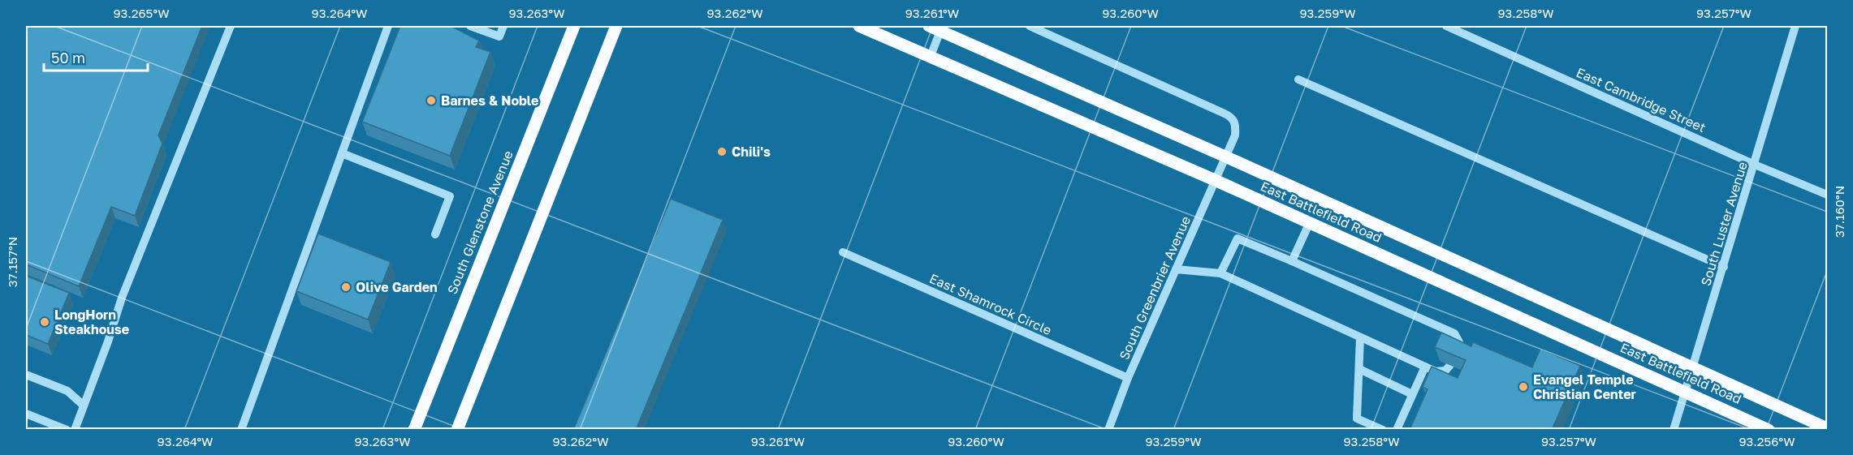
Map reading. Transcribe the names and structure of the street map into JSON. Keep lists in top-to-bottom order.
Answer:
{
  "streets": {
    "main road": ["East Battlefield Road", "South Glenstone Avenue"],
    "street": [
      "East Cambridge Street",
      "South Luster Avenue",
      "South Greenbrier Avenue",
      "East Shamrock Circle"
    ]
  },
  "crossings": [
    ["East Cambridge Street", "South Luster Avenue"],
    ["East Battlefield Road", "South Luster Avenue"],
    ["East Battlefield Road", "South Greenbrier Avenue"],
    ["South Greenbrier Avenue", "East Shamrock Circle"]
  ],
  "places": [
    "Barnes & Noble",
    "Chili's",
    "Olive Garden",
    "LongHorn Steakhouse",
    "Evangel Temple Christian Center"
  ],
  "scale_bar": "50 m",
  "coordinates": [
    "93.265°W",
    "93.264°W",
    "93.263°W",
    "93.262°W",
    "93.261°W",
    "93.260°W",
    "93.259°W",
    "93.258°W",
    "93.257°W",
    "37.160°N",
    "37.157°N",
    "93.256°W"
  ]
}
